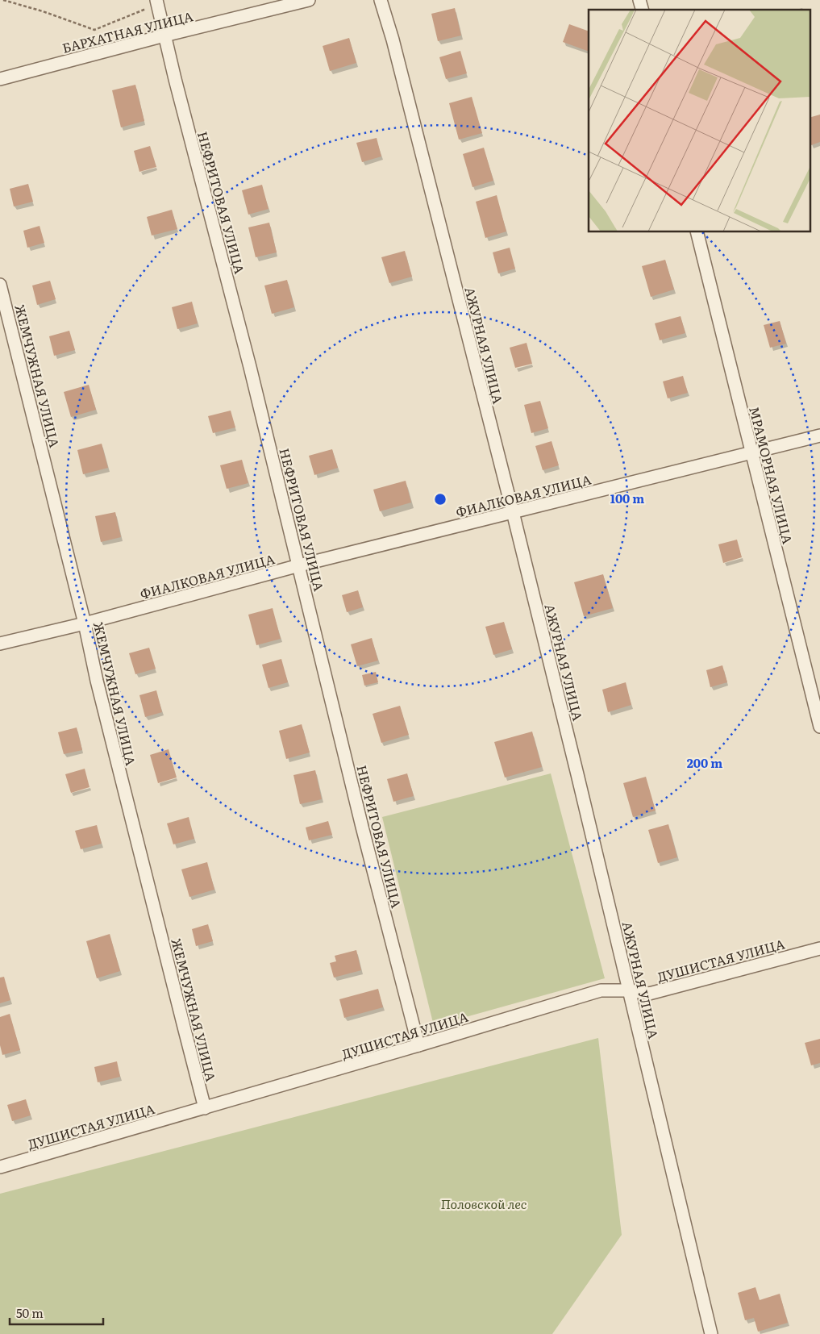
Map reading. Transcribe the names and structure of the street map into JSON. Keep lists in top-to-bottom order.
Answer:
{
  "streets": {
    "street": [
      "БАРХАТНАЯ УЛИЦА",
      "НЕФРИТОВАЯ УЛИЦА",
      "АЖУРНАЯ УЛИЦА",
      "ЖЕМЧУЖНАЯ УЛИЦА",
      "МРАМОРНАЯ УЛИЦА",
      "ФИАЛКОВАЯ УЛИЦА",
      "ДУШИСТАЯ УЛИЦА"
    ]
  },
  "crossings": [
    ["БАРХАТНАЯ УЛИЦА", "НЕФРИТОВАЯ УЛИЦА"],
    ["НЕФРИТОВАЯ УЛИЦА", "ФИАЛКОВАЯ УЛИЦА"],
    ["НЕФРИТОВАЯ УЛИЦА", "ДУШИСТАЯ УЛИЦА"],
    ["АЖУРНАЯ УЛИЦА", "ФИАЛКОВАЯ УЛИЦА"],
    ["АЖУРНАЯ УЛИЦА", "ДУШИСТАЯ УЛИЦА"],
    ["ЖЕМЧУЖНАЯ УЛИЦА", "ФИАЛКОВАЯ УЛИЦА"],
    ["ЖЕМЧУЖНАЯ УЛИЦА", "ДУШИСТАЯ УЛИЦА"],
    ["МРАМОРНАЯ УЛИЦА", "ФИАЛКОВАЯ УЛИЦА"]
  ],
  "parks": ["Половской лес"],
  "scale_bar": "50 m",
  "rings": ["100 m", "200 m"]
}
